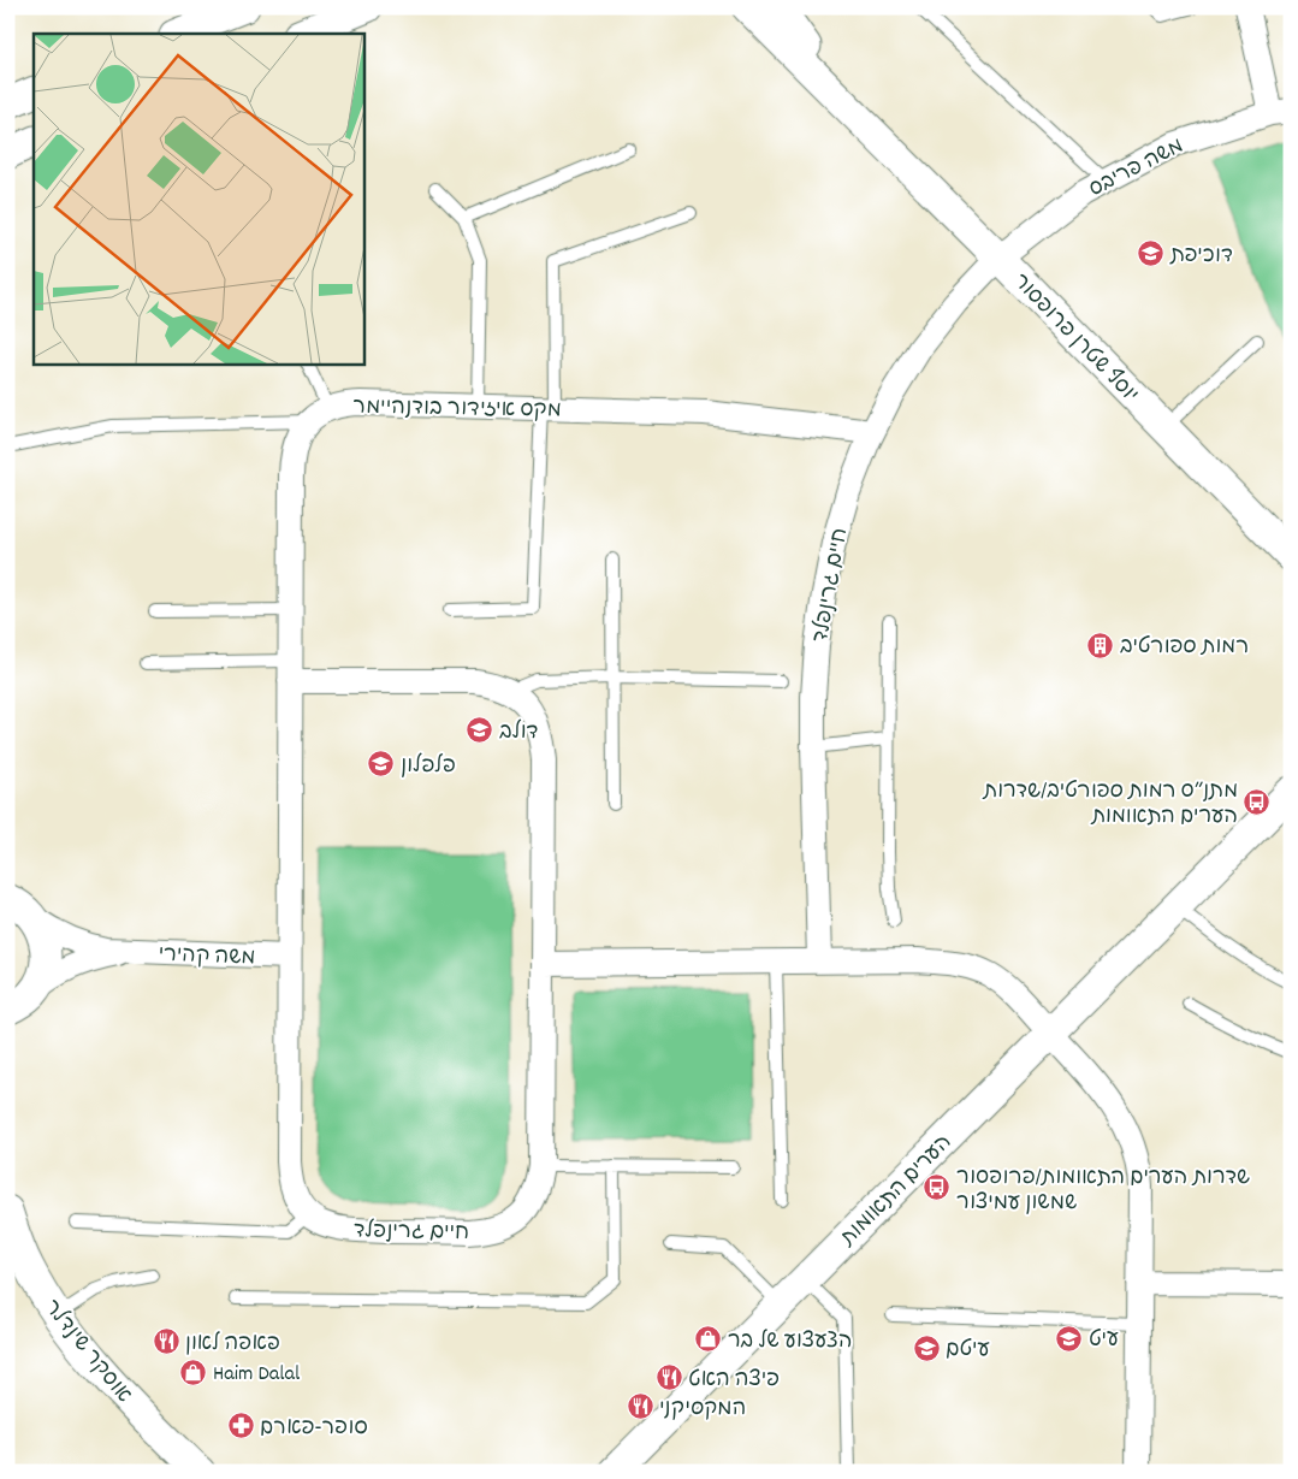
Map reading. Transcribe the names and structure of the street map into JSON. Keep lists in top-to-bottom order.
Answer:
{
  "streets": {
    "street": [
      "משה פריבס",
      "יוסף שטרן פרופסור",
      "מקס איזידור בודנהיימר",
      "חיים גרינפלד",
      "משה קהירי",
      "הערים התאומות",
      "אוסקר שינדלר"
    ]
  },
  "crossings": [
    ["משה פריבס", "יוסף שטרן פרופסור"],
    ["משה פריבס", "חיים גרינפלד"],
    ["יוסף שטרן פרופסור", "חיים גרינפלד"],
    ["מקס איזידור בודנהיימר", "חיים גרינפלד"],
    ["חיים גרינפלד", "משה קהירי"]
  ],
  "places": {
    "school or university": [
      "דוכיפת",
      "דולב",
      "פלפלון",
      "עיט",
      "עיטם"
    ],
    "building": ["רמות ספורטיב"],
    "bus stop": ["מתנ״ס רמות ספורטיב/שדרות הערים התאומות", "שדרות הערים התאומות/פרופסור שמשון עמיצור"],
    "shop": ["הצעצוע של בר", "Haim Dalal"],
    "restaurant": ["פאפה לאון", "פיצה האט", "המקסיקני"],
    "pharmacy": ["סופר-פארם"]
  }
}
